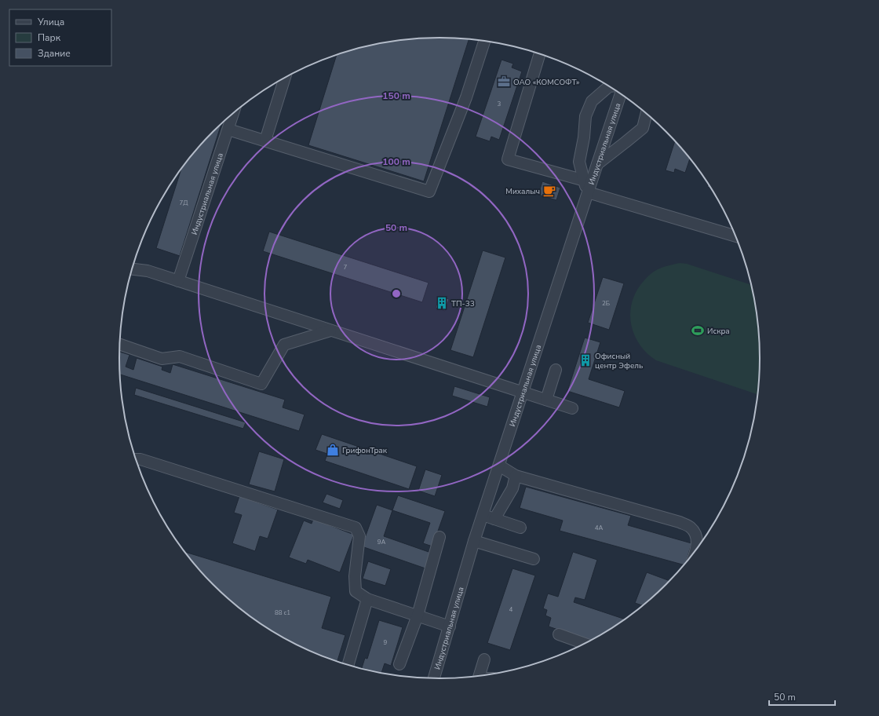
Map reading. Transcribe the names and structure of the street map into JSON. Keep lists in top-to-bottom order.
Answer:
{
  "streets": {
    "street": ["Индустриальная улица"]
  },
  "places": {
    "office": ["ОАО «КОМСОФТ»"],
    "cafe": ["Михалыч"],
    "building": ["ТП-33", "Офисный центр Эфель"],
    "sports": ["Искра"],
    "shop": ["ГрифонТрак"]
  },
  "house_numbers": [
    "3",
    "7Д",
    "7",
    "2Б",
    "4А",
    "9А",
    "4",
    "88 с1",
    "9"
  ],
  "legend": ["Улица", "Парк", "Здание"],
  "scale_bar": "50 m",
  "rings": ["150 m", "100 m", "50 m"]
}
